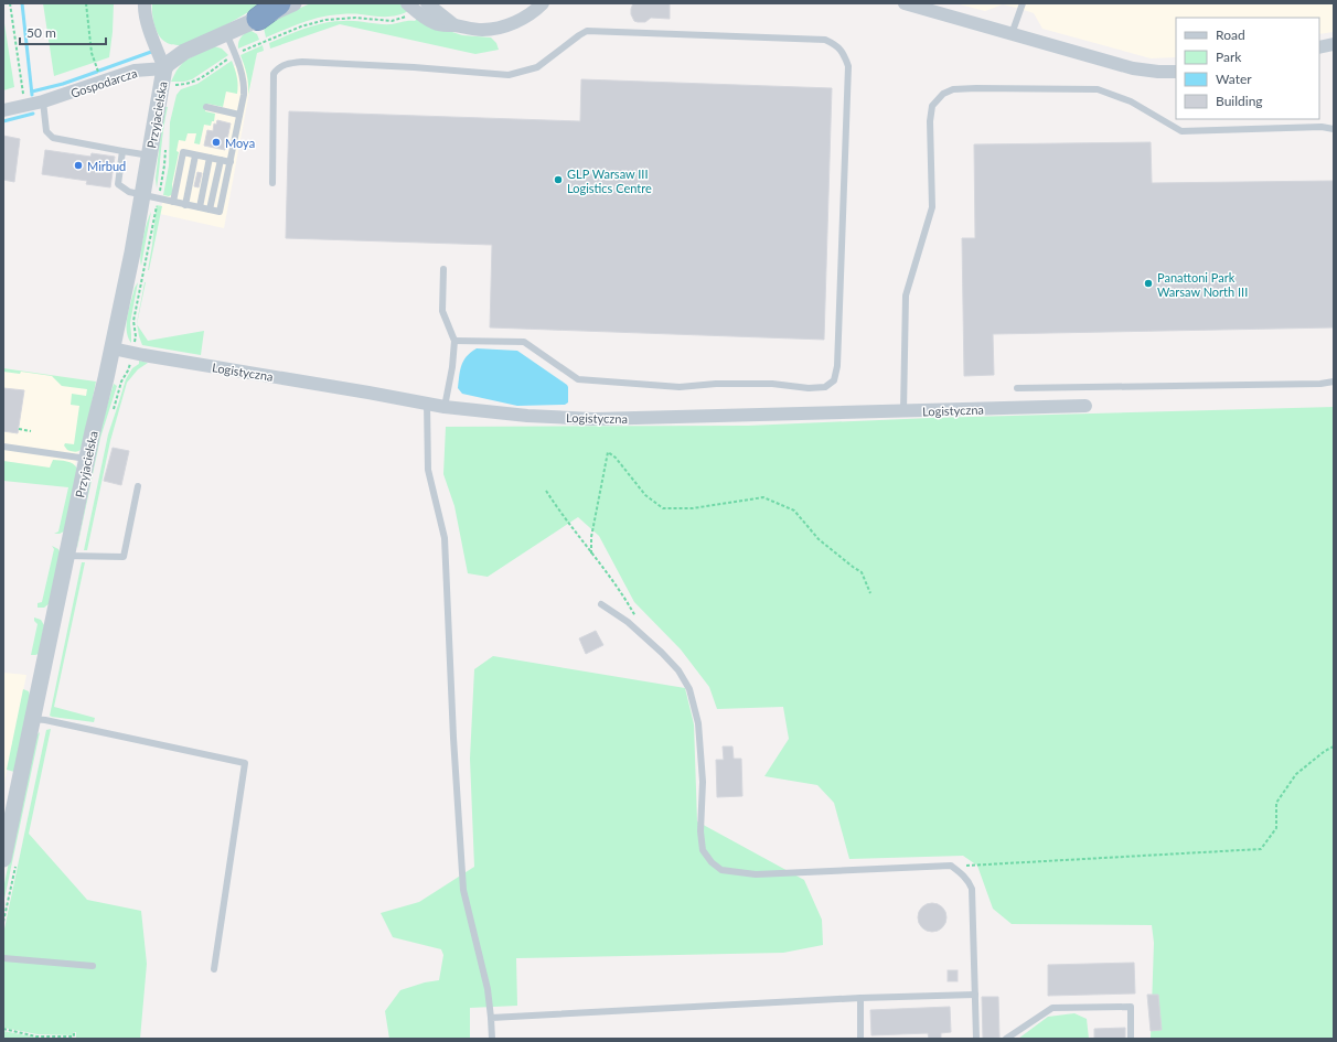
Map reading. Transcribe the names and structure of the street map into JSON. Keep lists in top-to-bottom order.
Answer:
{
  "streets": {
    "street": ["Gospodarcza", "Przyjacielska", "Logistyczna"]
  },
  "crossings": [
    ["Gospodarcza", "Przyjacielska"],
    ["Przyjacielska", "Logistyczna"]
  ],
  "places": [
    "Moya",
    "Mirbud",
    "GLP Warsaw III Logistics Centre",
    "Panattoni Park Warsaw North III"
  ],
  "legend": [
    "Road",
    "Park",
    "Water",
    "Building"
  ],
  "scale_bar": "50 m"
}
